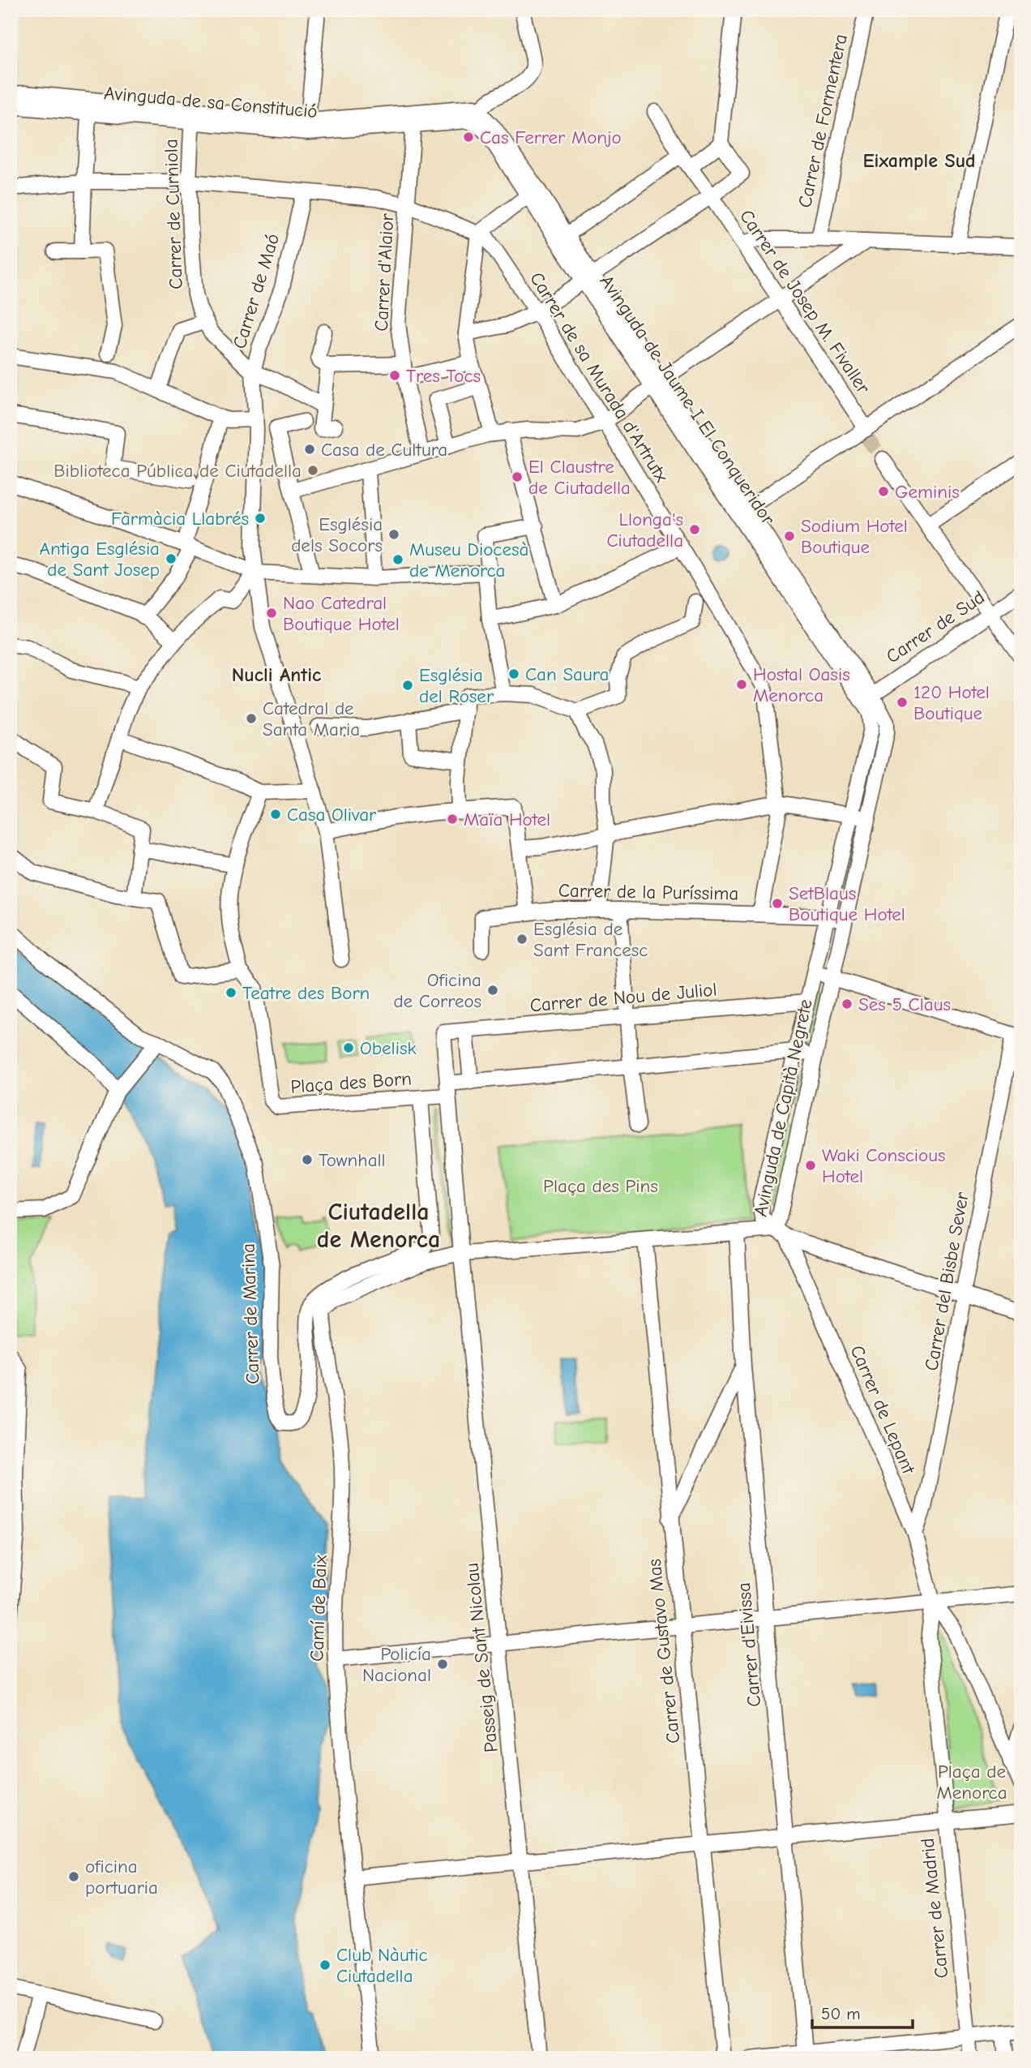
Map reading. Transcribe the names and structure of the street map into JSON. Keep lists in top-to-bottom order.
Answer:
{
  "streets": {
    "street": [
      "Avinguda de sa Constitució",
      "Carrer de Formentera",
      "Carrer de Curniola",
      "Carrer d'Alaior",
      "Carrer de Maó",
      "Carrer de Josep M. Fivaller",
      "Carrer de sa Murada d'Artrutx",
      "Avinguda de Jaume I El Conqueridor",
      "Carrer de Sud",
      "Carrer de la Puríssima",
      "Carrer de Nou de Juliol",
      "Plaça des Born",
      "Avinguda de Capità Negrete",
      "Carrer del Bisbe Sever",
      "Carrer de Marina",
      "Carrer de Lepant",
      "Camí de Baix",
      "Carrer d'Eivissa",
      "Carrer de Gustavo Mas",
      "Passeig de Sant Nicolau",
      "Carrer de Madrid"
    ]
  },
  "crossings": [
    ["Avinguda de sa Constitució", "Carrer de Curniola"],
    ["Avinguda de sa Constitució", "Carrer d'Alaior"],
    ["Avinguda de sa Constitució", "Avinguda de Jaume I El Conqueridor"],
    ["Carrer de Curniola", "Carrer de Maó"],
    ["Carrer de sa Murada d'Artrutx", "Carrer de la Puríssima"],
    ["Avinguda de Jaume I El Conqueridor", "Carrer de Sud"],
    ["Avinguda de Jaume I El Conqueridor", "Avinguda de Capità Negrete"],
    ["Carrer de Sud", "Avinguda de Capità Negrete"],
    ["Carrer de la Puríssima", "Avinguda de Capità Negrete"],
    ["Carrer de Nou de Juliol", "Plaça des Born"],
    ["Carrer de Nou de Juliol", "Avinguda de Capità Negrete"],
    ["Plaça des Born", "Avinguda de Capità Negrete"],
    ["Plaça des Born", "Carrer de Marina"],
    ["Avinguda de Capità Negrete", "Carrer de Lepant"],
    ["Carrer del Bisbe Sever", "Carrer de Lepant"],
    ["Camí de Baix", "Passeig de Sant Nicolau"]
  ],
  "districts": ["Eixample Sud", "Nucli Antic", "Ciutadella de Menorca"],
  "parks": ["Plaça des Pins", "Plaça de Menorca"],
  "places": [
    "Cas Ferrer Monjo",
    "Tres Tocs",
    "Casa de Cultura",
    "Biblioteca Pública de Ciutadella",
    "El Claustre de Ciutadella",
    "Geminis",
    "Farmàcia Llabrés",
    "Llonga's Ciutadella",
    "Església dels Socors",
    "Sodium Hotel Boutique",
    "Antiga Església de Sant Josep",
    "Museu Diocesà de Menorca",
    "Nao Catedral Boutique Hotel",
    "Can Saura",
    "Hostal Oasis Menorca",
    "Església del Roser",
    "120 Hotel Boutique",
    "Catedral de Santa Maria",
    "Casa Olivar",
    "Maïa Hotel",
    "SetBlaus Boutique Hotel",
    "Església de Sant Francesc",
    "Oficina de Correos",
    "Teatre des Born",
    "Ses 5 Claus",
    "Obelisk",
    "Townhall",
    "Waki Conscious Hotel",
    "Policía Nacional",
    "oficina portuaria",
    "Club Nàutic Ciutadella"
  ],
  "scale_bar": "50 m"
}
